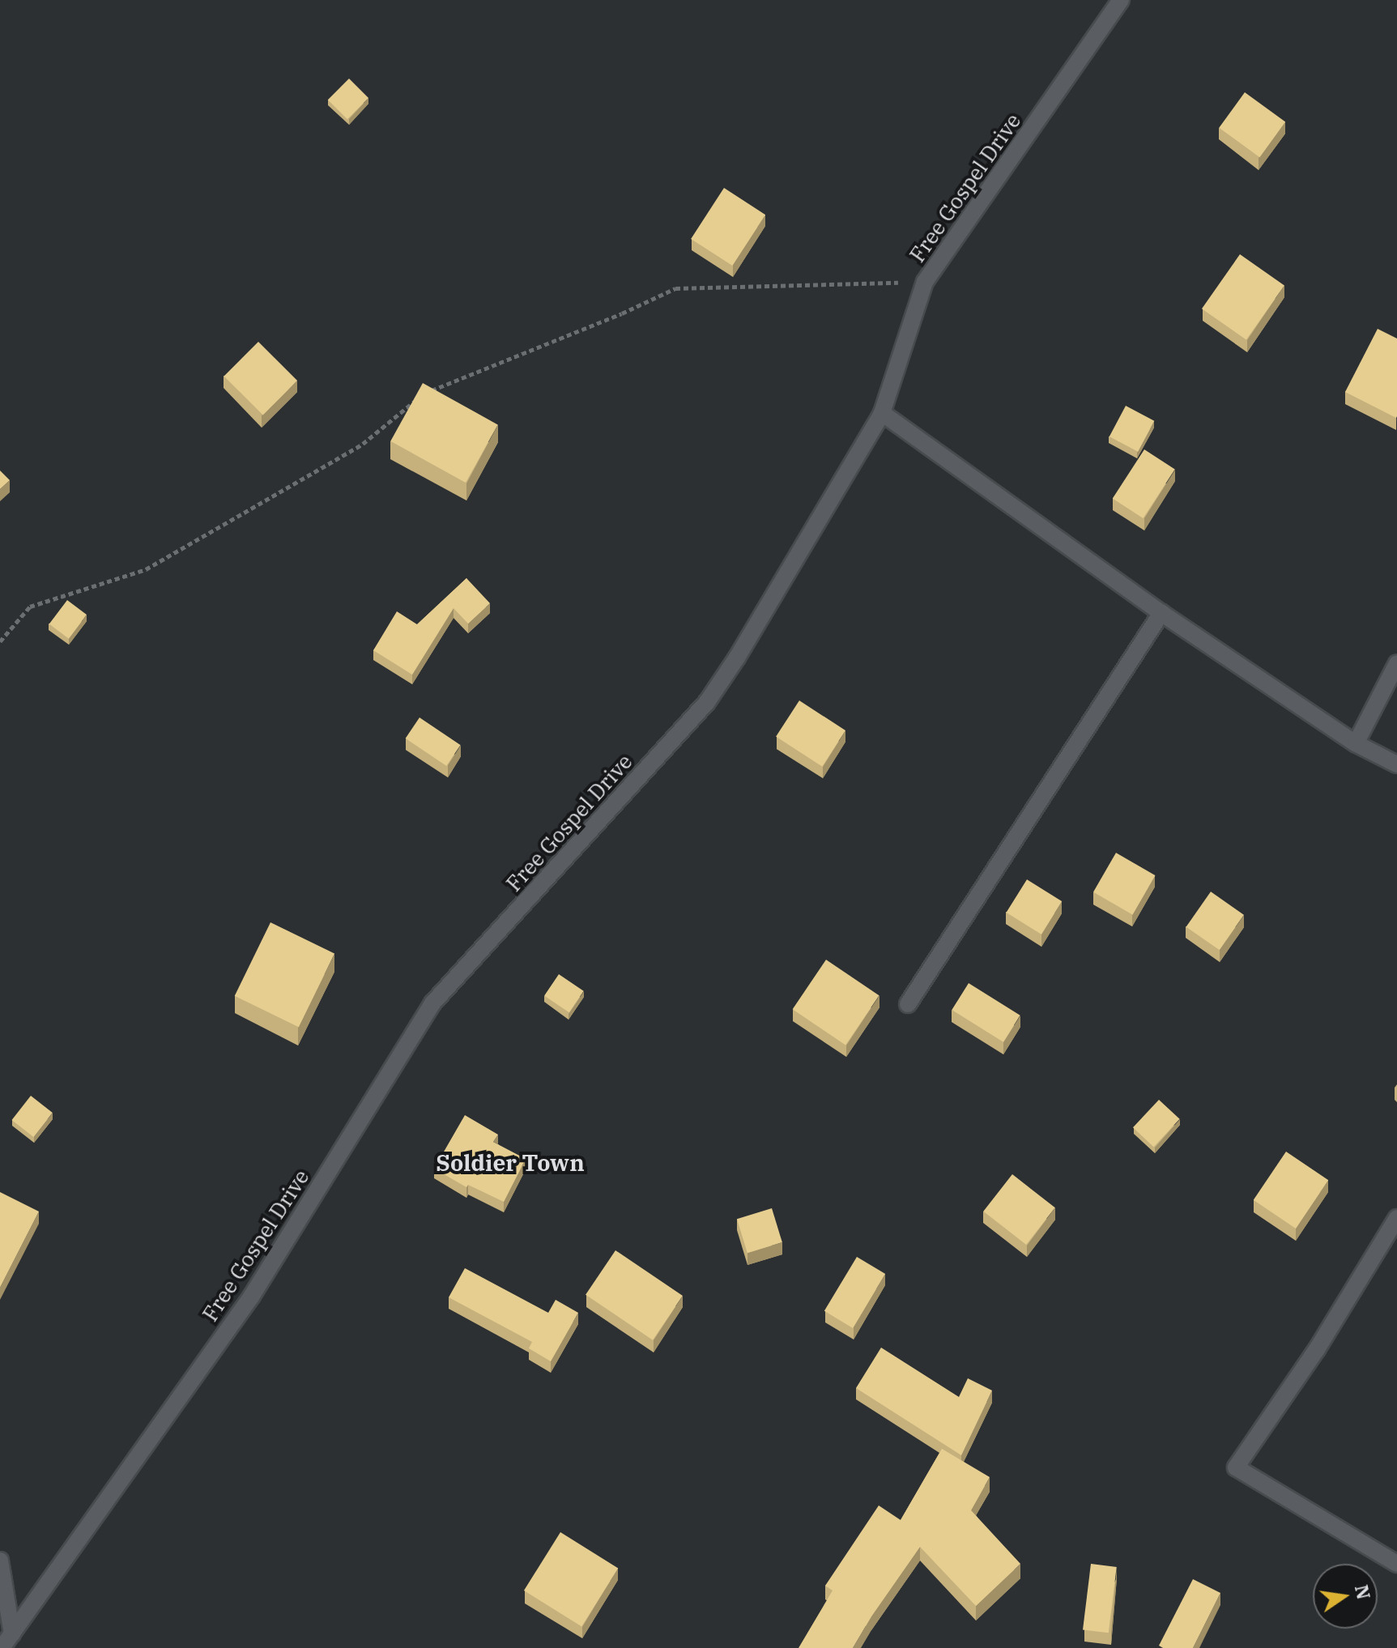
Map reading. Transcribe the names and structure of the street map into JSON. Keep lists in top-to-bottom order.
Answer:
{
  "streets": {
    "street": ["Free Gospel Drive"]
  },
  "districts": ["Soldier Town"],
  "north": "right"
}
